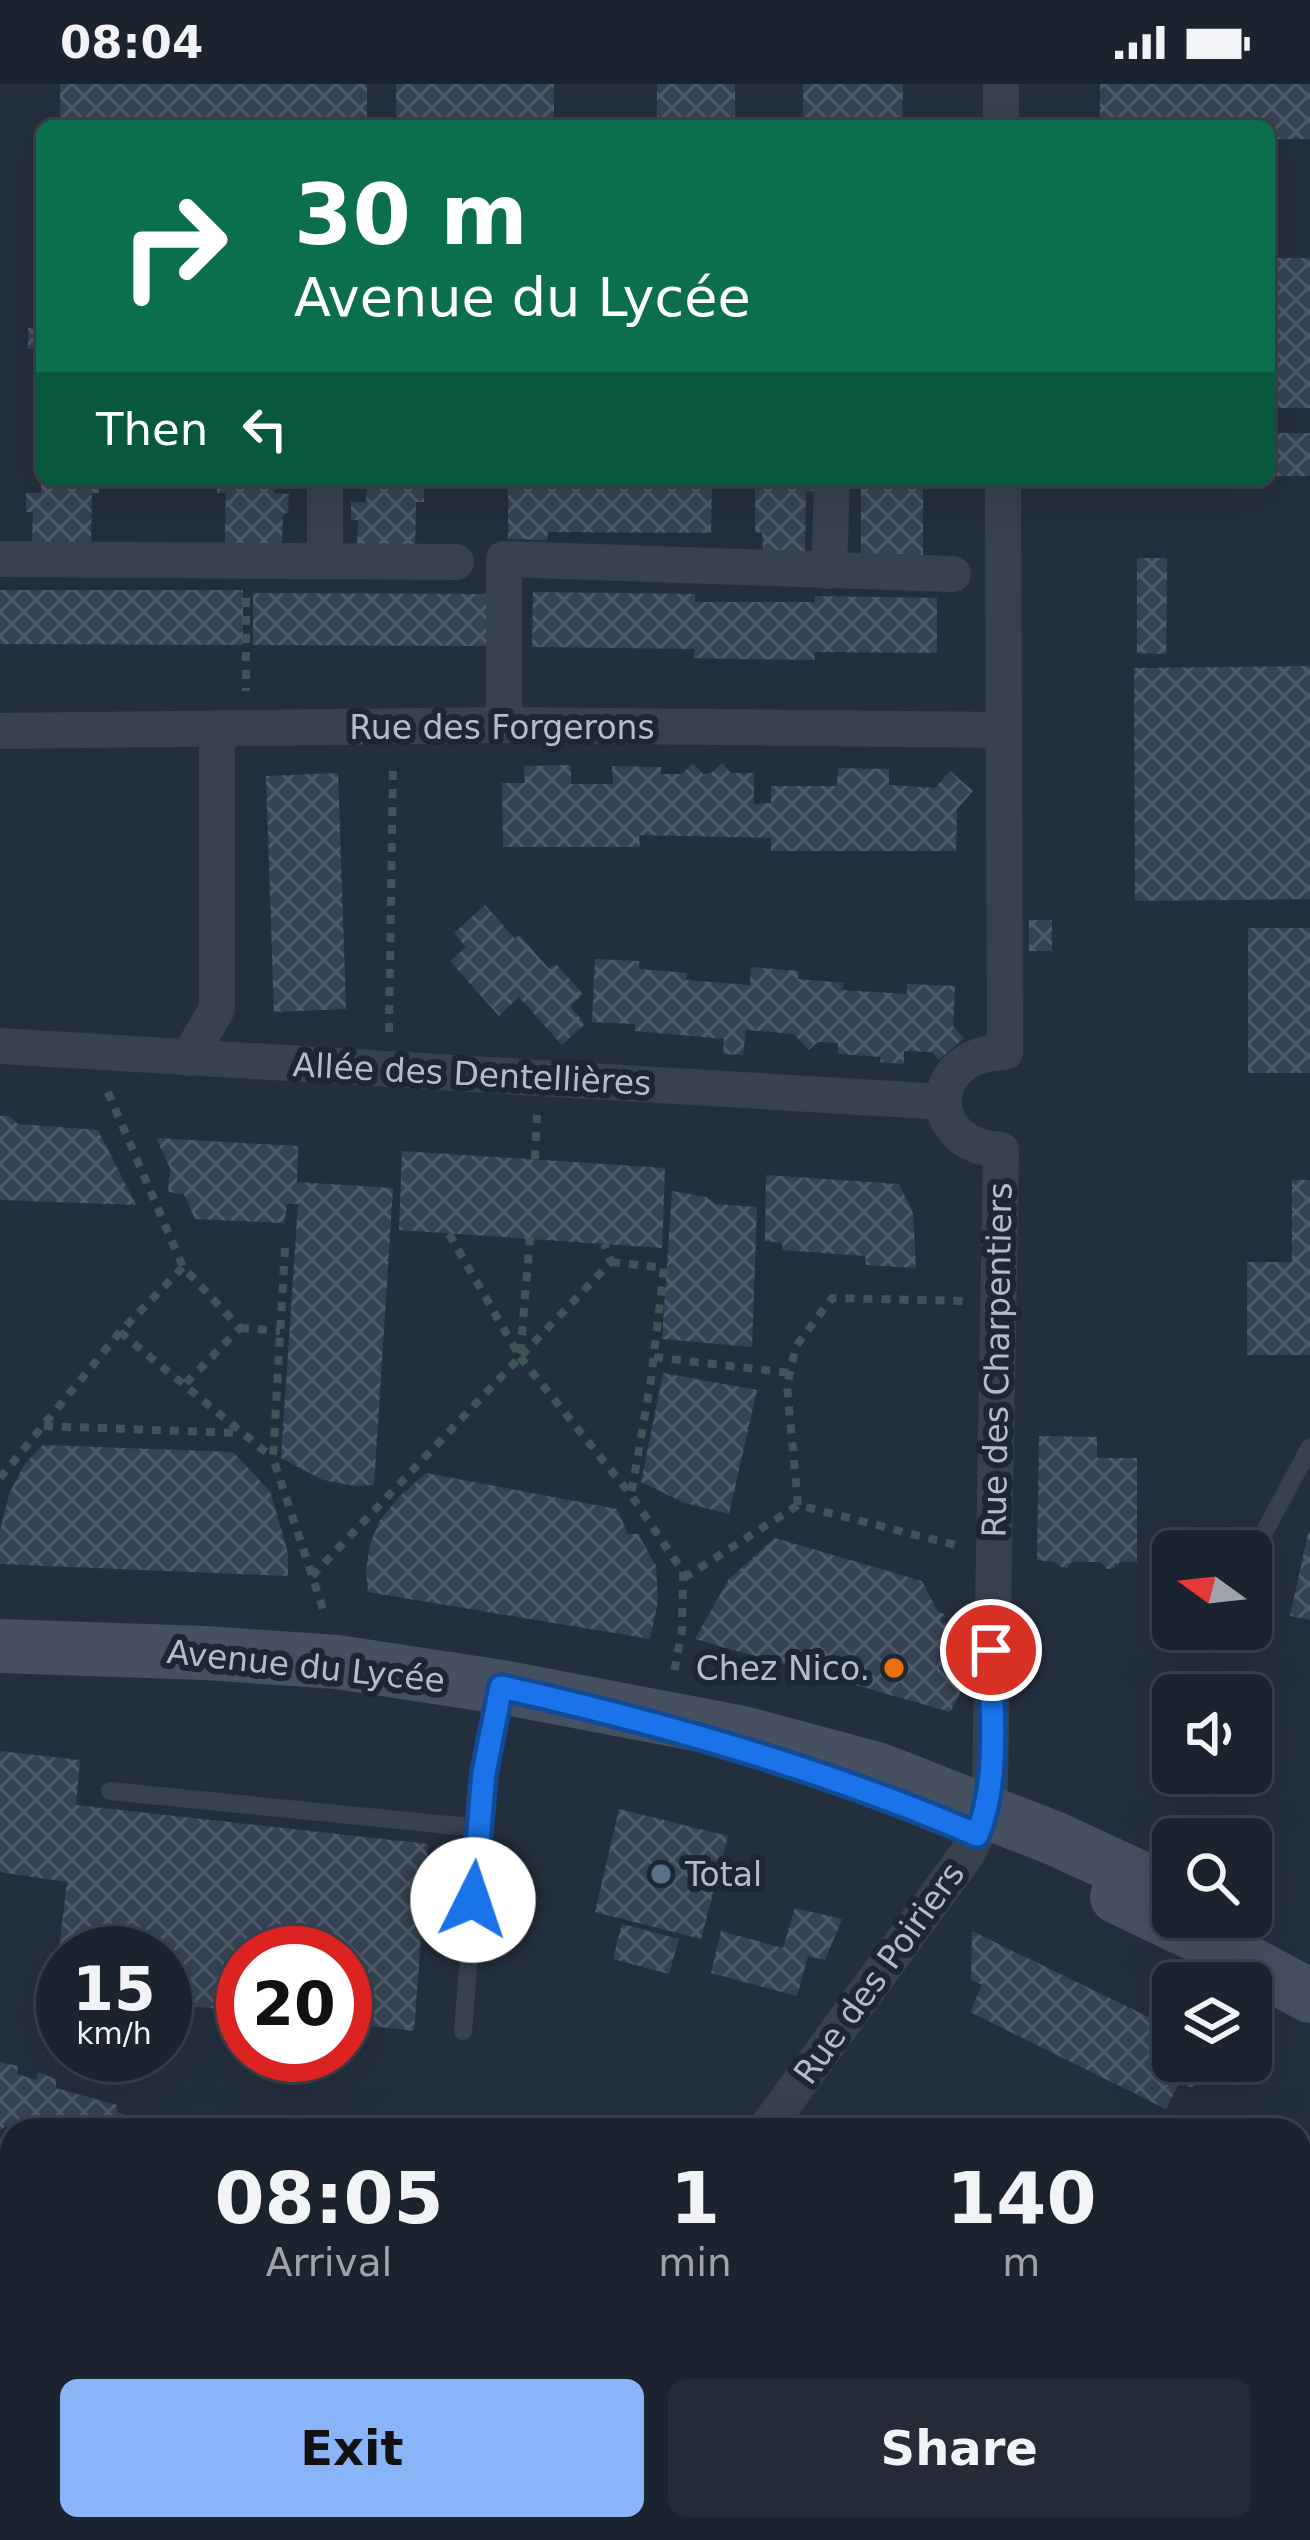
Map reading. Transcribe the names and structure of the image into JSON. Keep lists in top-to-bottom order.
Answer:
{
  "streets": {
    "main road": ["Avenue du Lycée"],
    "street": [
      "Rue des Forgerons",
      "Allée des Dentellières",
      "Rue des Charpentiers",
      "Rue des Poiriers"
    ]
  },
  "crossings": [
    ["Allée des Dentellières", "Rue des Charpentiers"],
    ["Rue des Charpentiers", "Avenue du Lycée"],
    ["Rue des Charpentiers", "Rue des Poiriers"],
    ["Avenue du Lycée", "Rue des Poiriers"]
  ],
  "places": ["Chez Nico.", "Total"],
  "north": "left",
  "page": {
    "status": "08:04",
    "turn": ["30 m", "Avenue du Lycée"],
    "then": "Then",
    "speed": "15 km/h",
    "limit": "20",
    "eta": [
      "08:05",
      "Arrival",
      "1",
      "min",
      "140",
      "m"
    ],
    "buttons": ["Exit", "Share"]
  }
}
